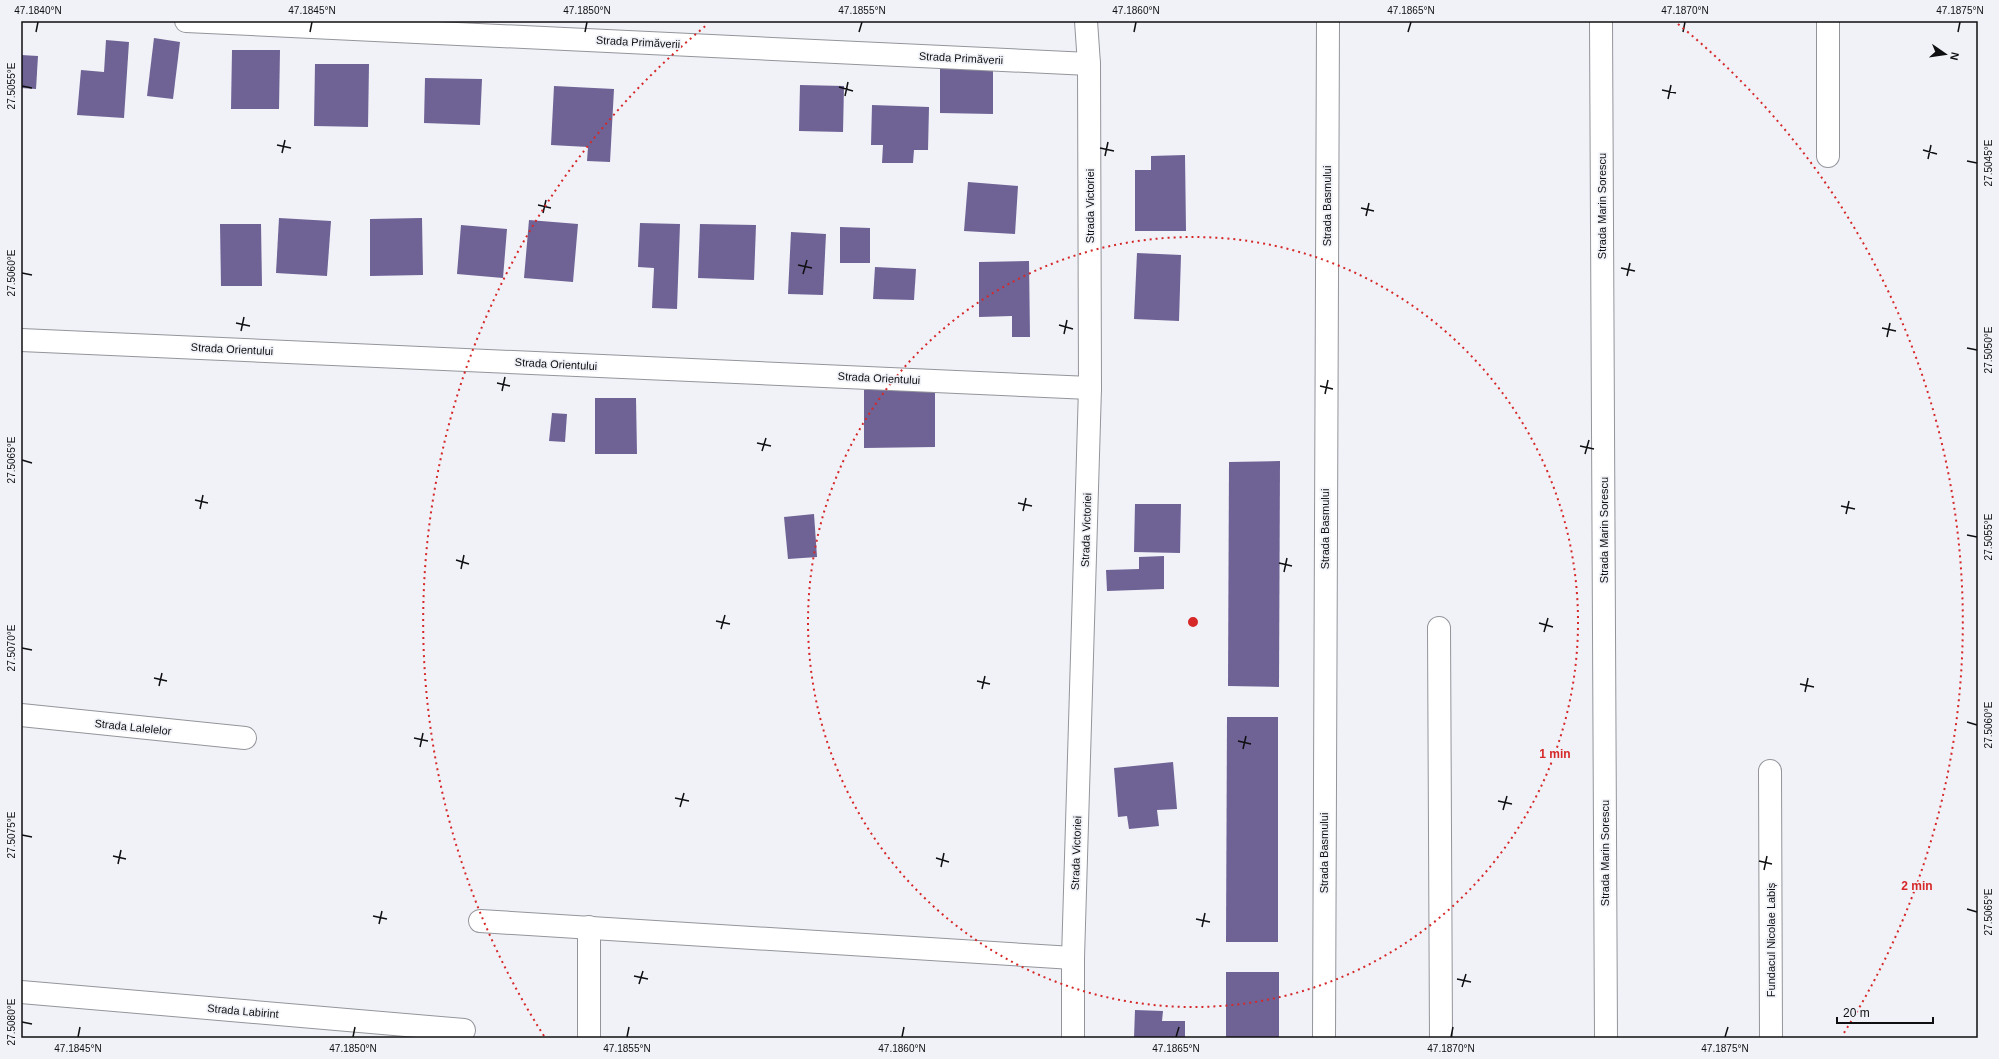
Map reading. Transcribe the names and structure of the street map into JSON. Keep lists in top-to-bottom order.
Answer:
{
  "streets": {
    "street": [
      "Strada Primăverii",
      "Strada Victoriei",
      "Strada Basmului",
      "Strada Marin Sorescu",
      "Strada Orientului",
      "Strada Lalelelor",
      "Fundacul Nicolae Labiș",
      "Strada Labirint"
    ]
  },
  "crossings": [
    ["Strada Primăverii", "Strada Victoriei"],
    ["Strada Victoriei", "Strada Orientului"]
  ],
  "scale_bar": "20 m",
  "north": "right",
  "coordinates": [
    "47.1840°N",
    "47.1845°N",
    "47.1850°N",
    "47.1855°N",
    "47.1860°N",
    "47.1865°N",
    "47.1870°N",
    "47.1875°N",
    "27.5055°E",
    "27.5045°E",
    "27.5060°E",
    "27.5050°E",
    "27.5065°E",
    "27.5070°E",
    "27.5075°E",
    "27.5080°E"
  ],
  "rings": ["1 min", "2 min"]
}
